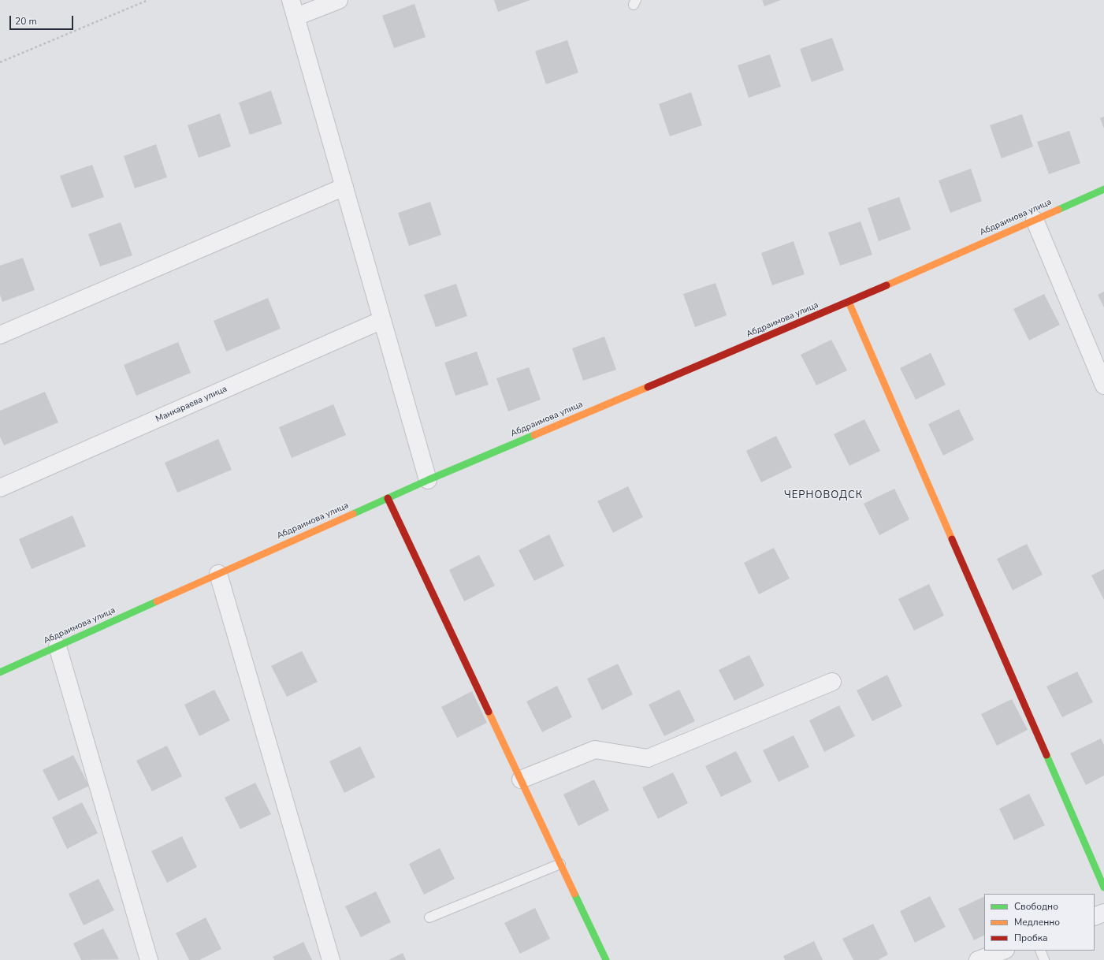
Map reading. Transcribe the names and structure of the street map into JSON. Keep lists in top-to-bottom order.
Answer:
{
  "streets": {
    "street": ["Абдраимова улица", "Манкараева улица"]
  },
  "districts": ["ЧЕРНОВОДСК"],
  "legend": ["Свободно", "Медленно", "Пробка"],
  "scale_bar": "20 m"
}
